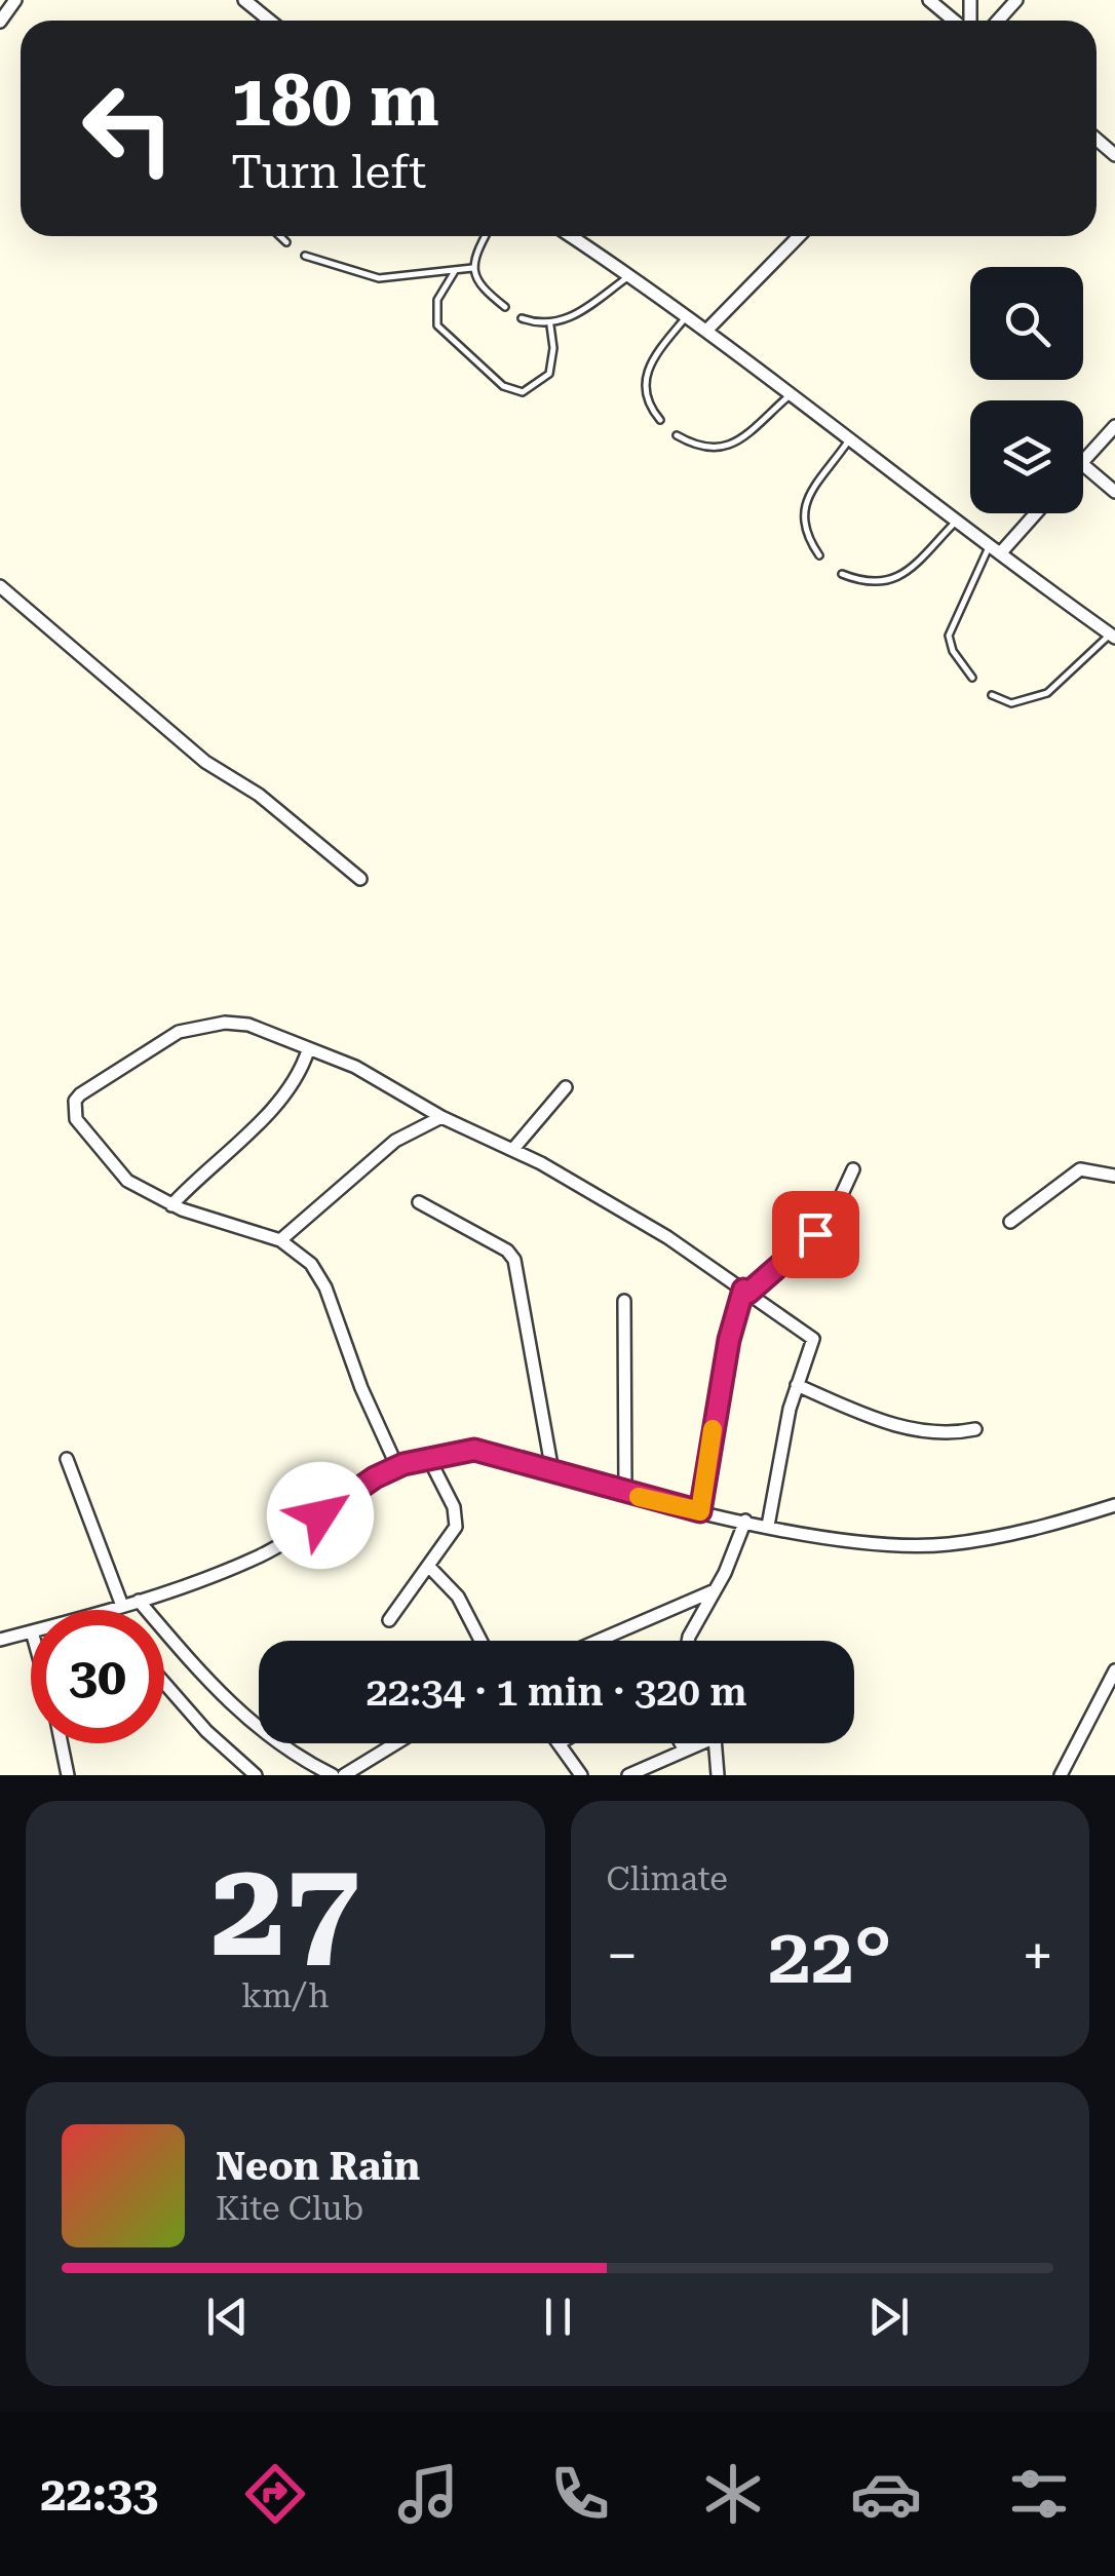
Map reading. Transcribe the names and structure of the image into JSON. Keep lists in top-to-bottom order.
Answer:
{
  "page": {
    "turn": ["180 m", "Turn left"],
    "limit": "30",
    "trip": "22:34 · 1 min · 320 m",
    "tile": [
      ["27", "km/h"],
      "Climate"
    ],
    "heat": ["−", "22°", "+"],
    "song": ["Neon Rain", "Kite Club"],
    "tabs": "22:33"
  }
}
